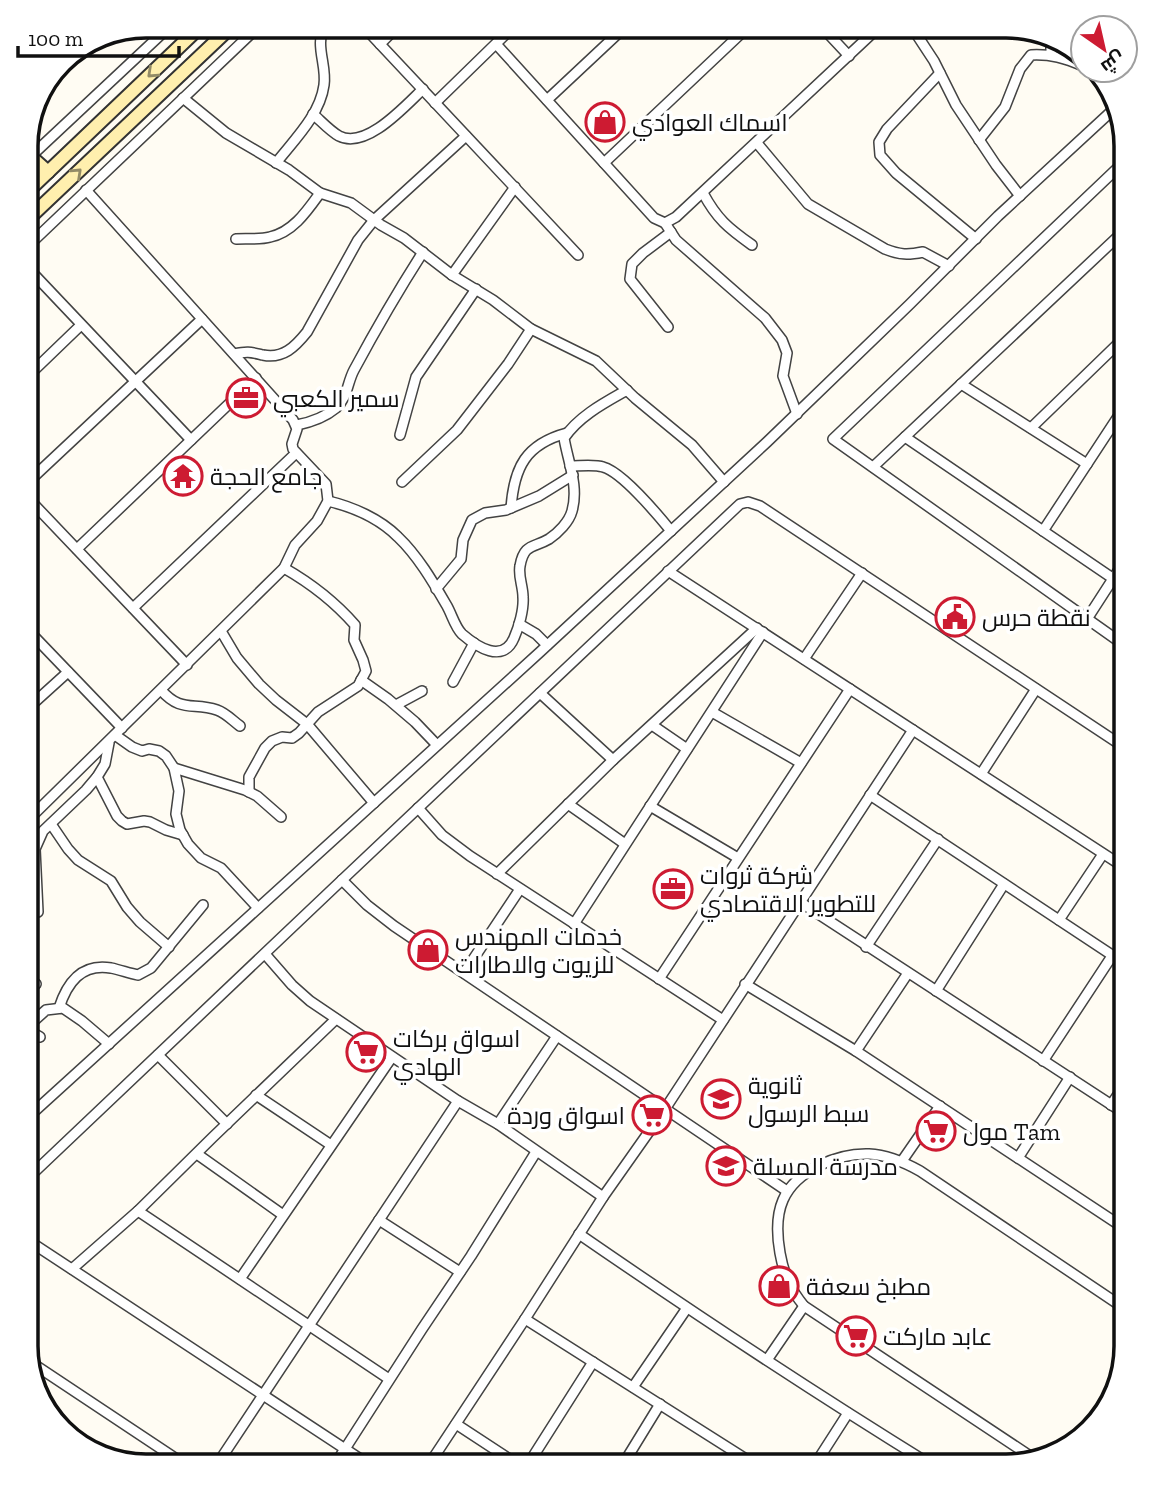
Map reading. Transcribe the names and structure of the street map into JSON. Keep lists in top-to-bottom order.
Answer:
{
  "places": {
    "shop": ["اسماك العوادي", "خدمات المهندس للزيوت والاطارات", "مطبخ سعفة"],
    "office": ["سمير الكعبي", "شركة ثروات للتطوير الاقتصادي"],
    "temple": ["جامع الحجة"],
    "public building": ["نقطة حرس"],
    "supermarket": [
      "اسواق بركات الهادي",
      "اسواق وردة",
      "مول Tam",
      "عابد ماركت"
    ],
    "school or university": ["ثانوية سبط الرسول", "مدرسة المسلة"]
  },
  "scale_bar": "100 m",
  "north": "bottom right"
}
